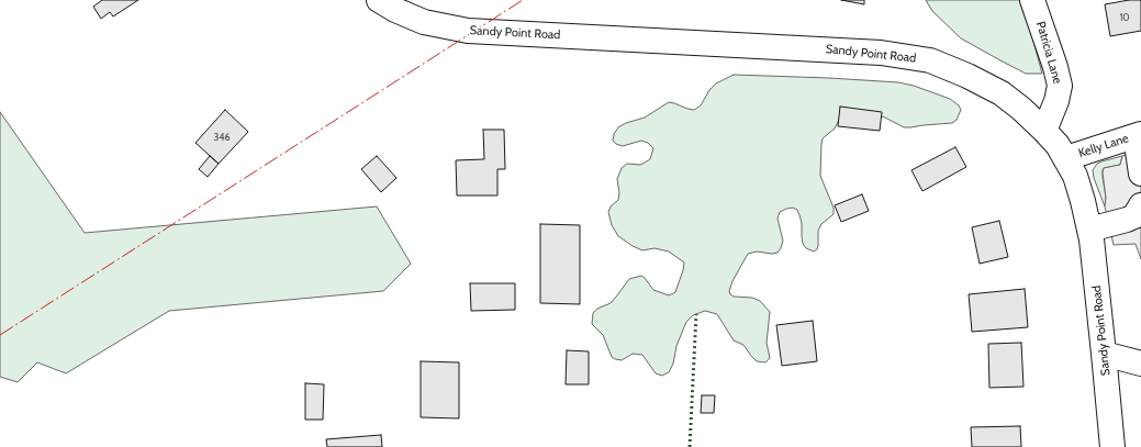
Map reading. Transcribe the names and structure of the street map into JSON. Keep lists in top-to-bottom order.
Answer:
{
  "streets": {
    "street": ["Sandy Point Road", "Patricia Lane", "Kelly Lane"]
  },
  "crossings": [
    ["Sandy Point Road", "Patricia Lane"],
    ["Sandy Point Road", "Kelly Lane"]
  ],
  "house_numbers": ["10", "346"]
}
